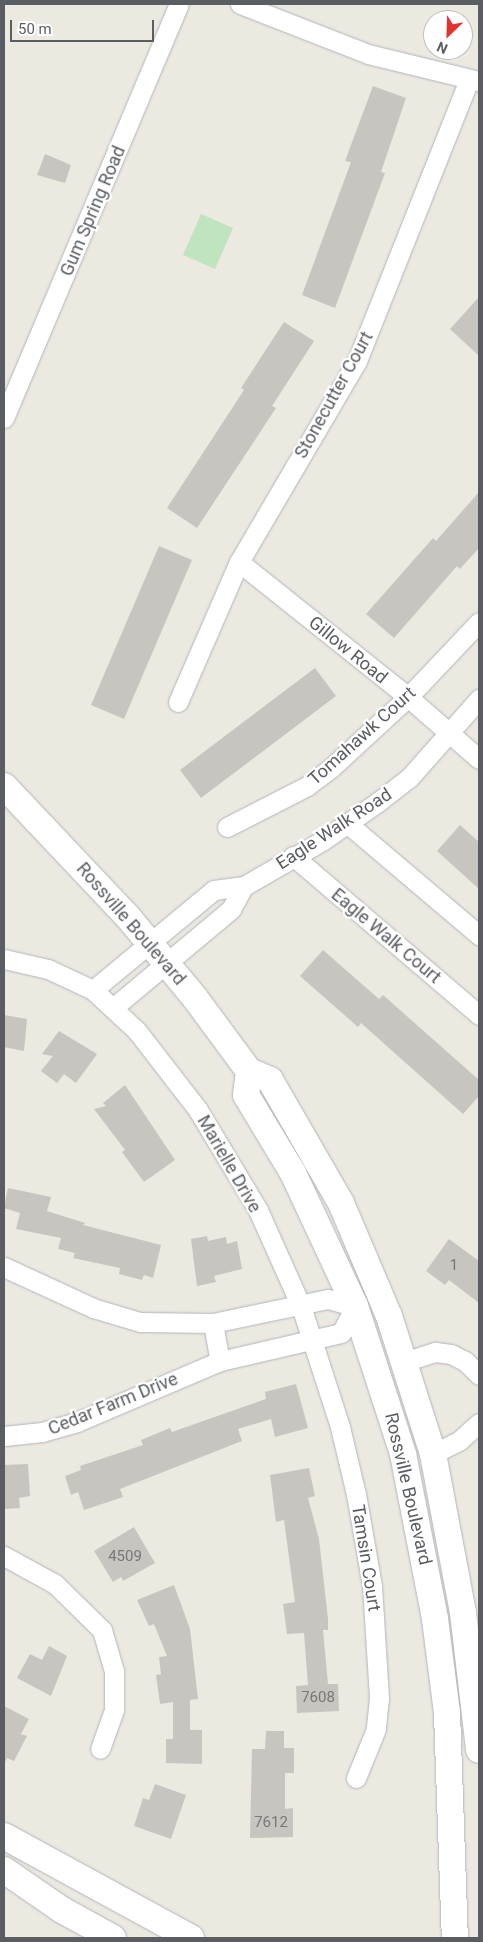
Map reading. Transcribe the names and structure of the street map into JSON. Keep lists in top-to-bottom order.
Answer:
{
  "streets": {
    "main road": ["Rossville Boulevard"],
    "street": [
      "Gum Spring Road",
      "Stonecutter Court",
      "Gillow Road",
      "Tomahawk Court",
      "Eagle Walk Road",
      "Eagle Walk Court",
      "Marielle Drive",
      "Cedar Farm Drive",
      "Tamsin Court"
    ]
  },
  "crossings": [
    ["Stonecutter Court", "Gillow Road"],
    ["Gillow Road", "Tomahawk Court"],
    ["Gillow Road", "Eagle Walk Road"],
    ["Eagle Walk Road", "Rossville Boulevard"],
    ["Eagle Walk Road", "Eagle Walk Court"],
    ["Rossville Boulevard", "Cedar Farm Drive"],
    ["Marielle Drive", "Cedar Farm Drive"],
    ["Marielle Drive", "Tamsin Court"],
    ["Cedar Farm Drive", "Tamsin Court"]
  ],
  "house_numbers": [
    "1",
    "4509",
    "7608",
    "7612"
  ],
  "scale_bar": "50 m",
  "north": "bottom left"
}
